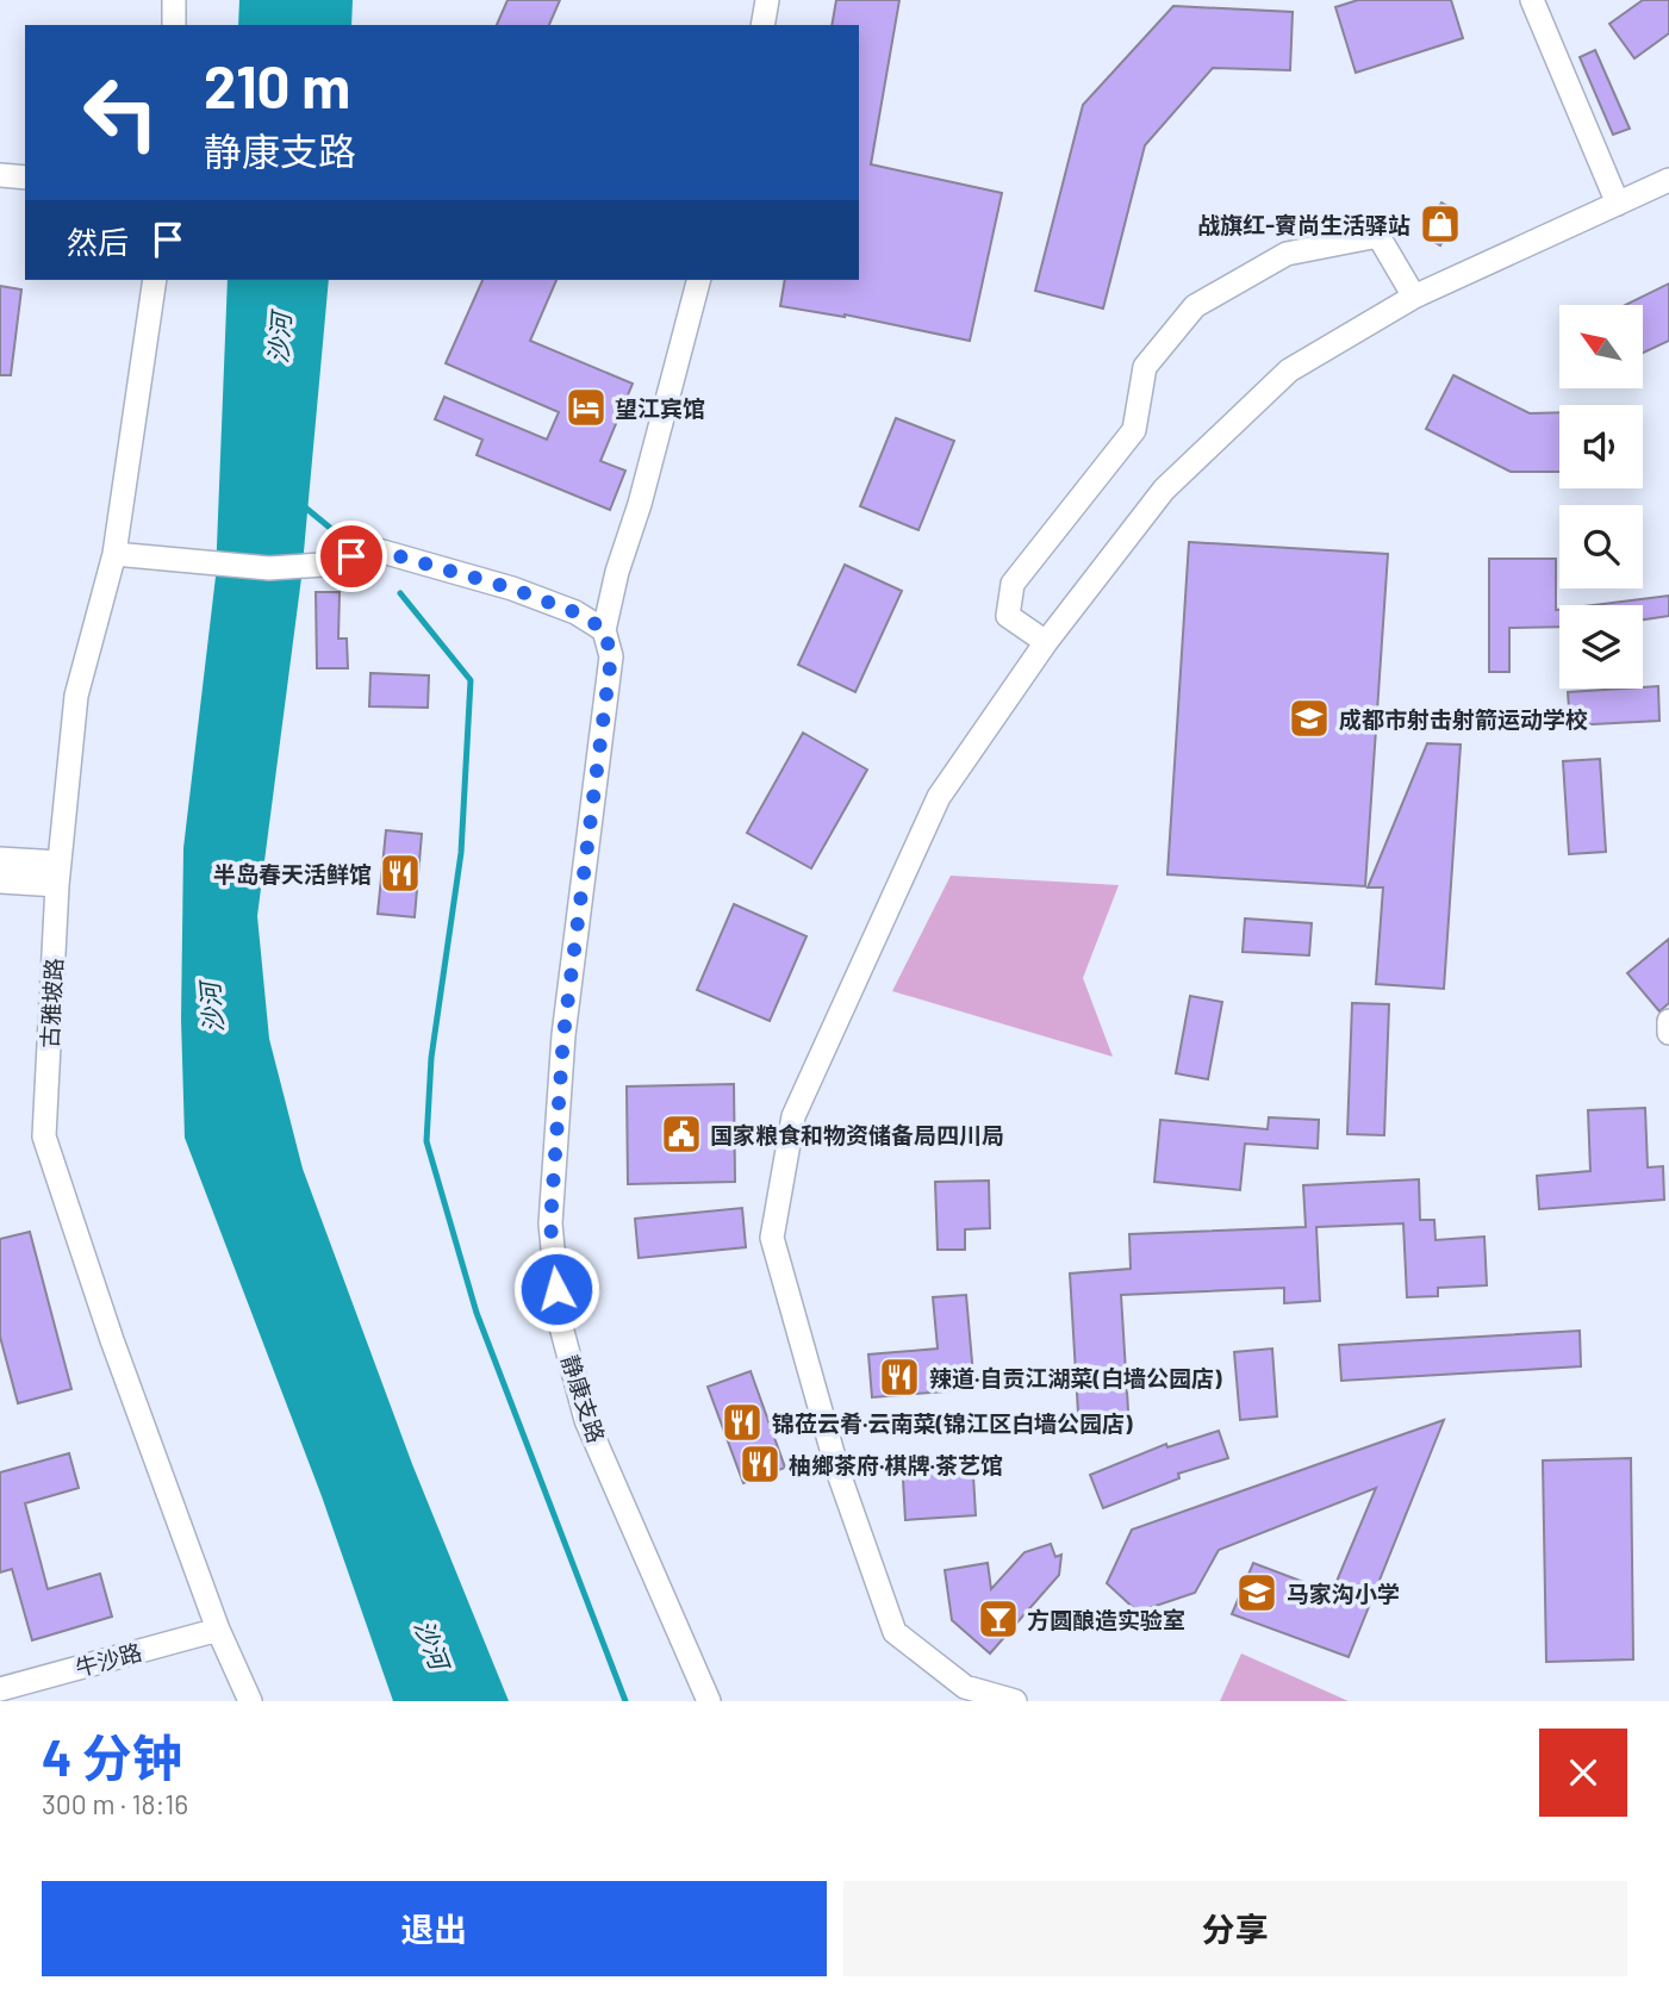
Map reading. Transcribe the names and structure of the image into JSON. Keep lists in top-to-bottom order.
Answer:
{
  "streets": {
    "street": ["古雅坡路", "静康支路", "牛沙路"]
  },
  "crossings": [
    ["古雅坡路", "牛沙路"]
  ],
  "water": ["沙河"],
  "places": {
    "shop": ["战旗红-賨尚生活驿站"],
    "hotel": ["望江宾馆"],
    "school or university": ["成都市射击射箭运动学校", "马家沟小学"],
    "restaurant": [
      "半岛春天活鲜馆",
      "辣道·自贡江湖菜(白墙公园店)",
      "锦莅云肴·云南菜(锦江区白墙公园店)",
      "柚鄉茶府·棋牌·茶艺馆"
    ],
    "public building": ["国家粮食和物资储备局四川局"],
    "bar": ["方圆酿造实验室"]
  },
  "north": "top left",
  "page": {
    "turn": ["210 m", "静康支路"],
    "then": "然后",
    "heading": ["4 分钟", "300 m · 18:16"],
    "buttons": ["退出", "分享"]
  }
}
